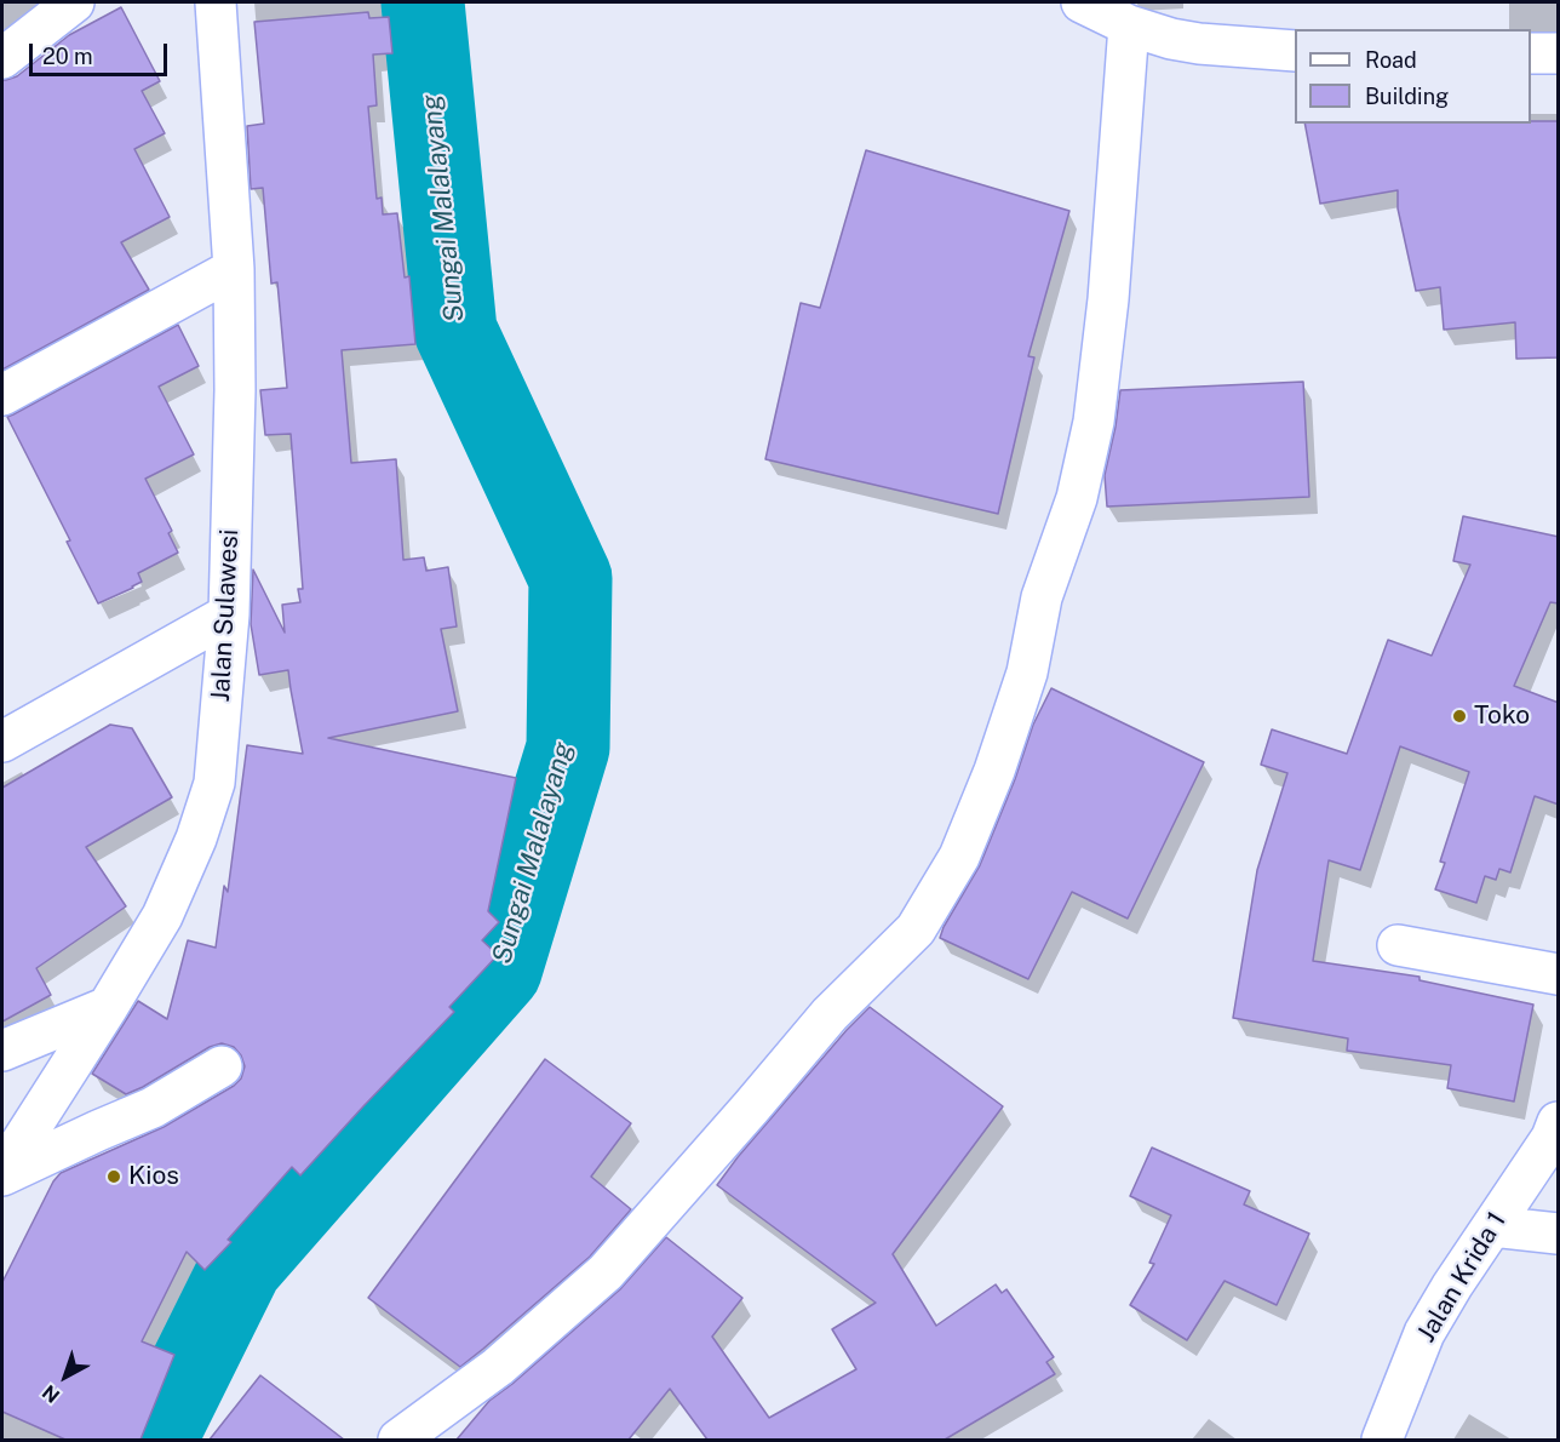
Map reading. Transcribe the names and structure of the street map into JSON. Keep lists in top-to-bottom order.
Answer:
{
  "streets": {
    "street": ["Jalan Sulawesi", "Jalan Krida 1"]
  },
  "water": ["Sungai Malalayang"],
  "places": ["Toko", "Kios"],
  "legend": ["Road", "Building"],
  "scale_bar": "20 m",
  "north": "bottom left"
}
